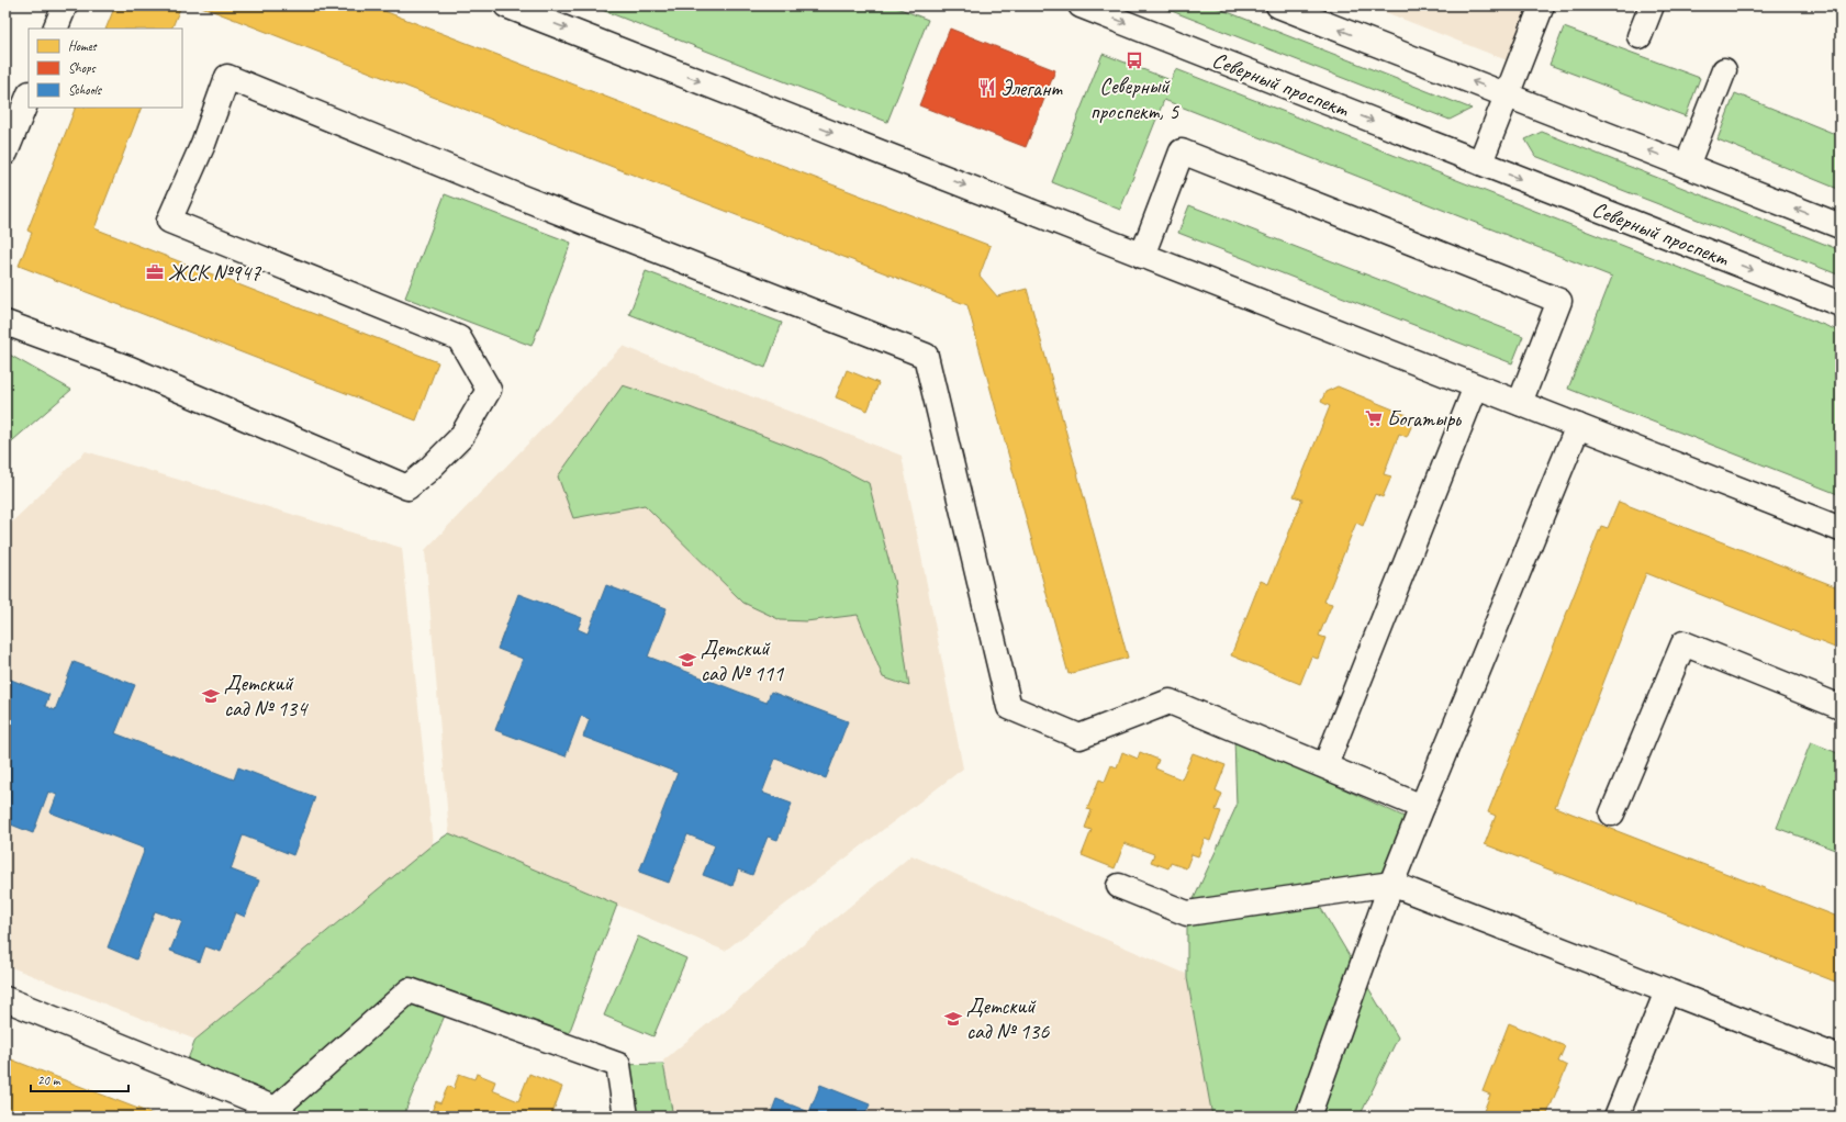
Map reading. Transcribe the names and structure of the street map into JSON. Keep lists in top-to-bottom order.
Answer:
{
  "streets": {
    "main road": ["Северный проспект"]
  },
  "places": {
    "bus stop": ["Северный проспект, 5"],
    "restaurant": ["Элегант"],
    "office": ["ЖСК №947"],
    "supermarket": ["Богатырь"],
    "school or university": ["Детский сад № 111", "Детский сад № 134", "Детский сад № 136"]
  },
  "legend": ["Homes", "Shops", "Schools"],
  "scale_bar": "20 m"
}
